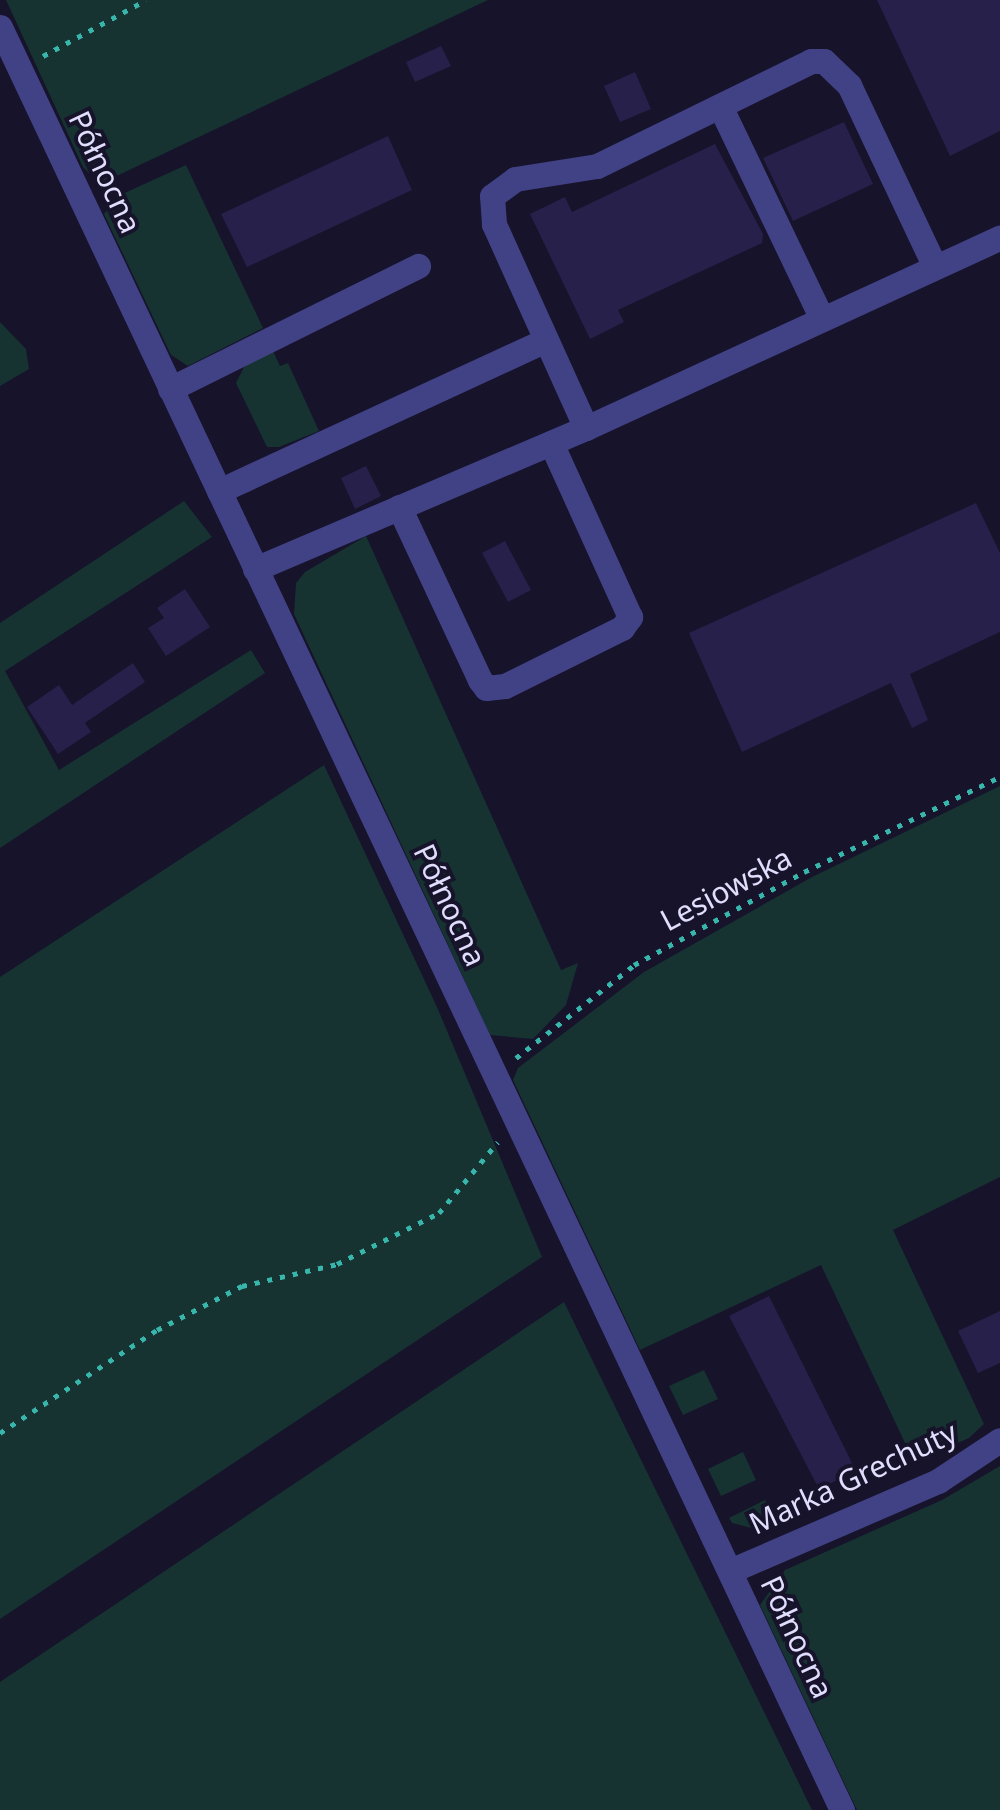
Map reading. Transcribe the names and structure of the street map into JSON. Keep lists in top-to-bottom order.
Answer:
{
  "streets": {
    "street": ["Północna", "Marka Grechuty"],
    "path": ["Lesiowska"]
  },
  "crossings": [
    ["Północna", "Lesiowska"],
    ["Północna", "Marka Grechuty"]
  ]
}
